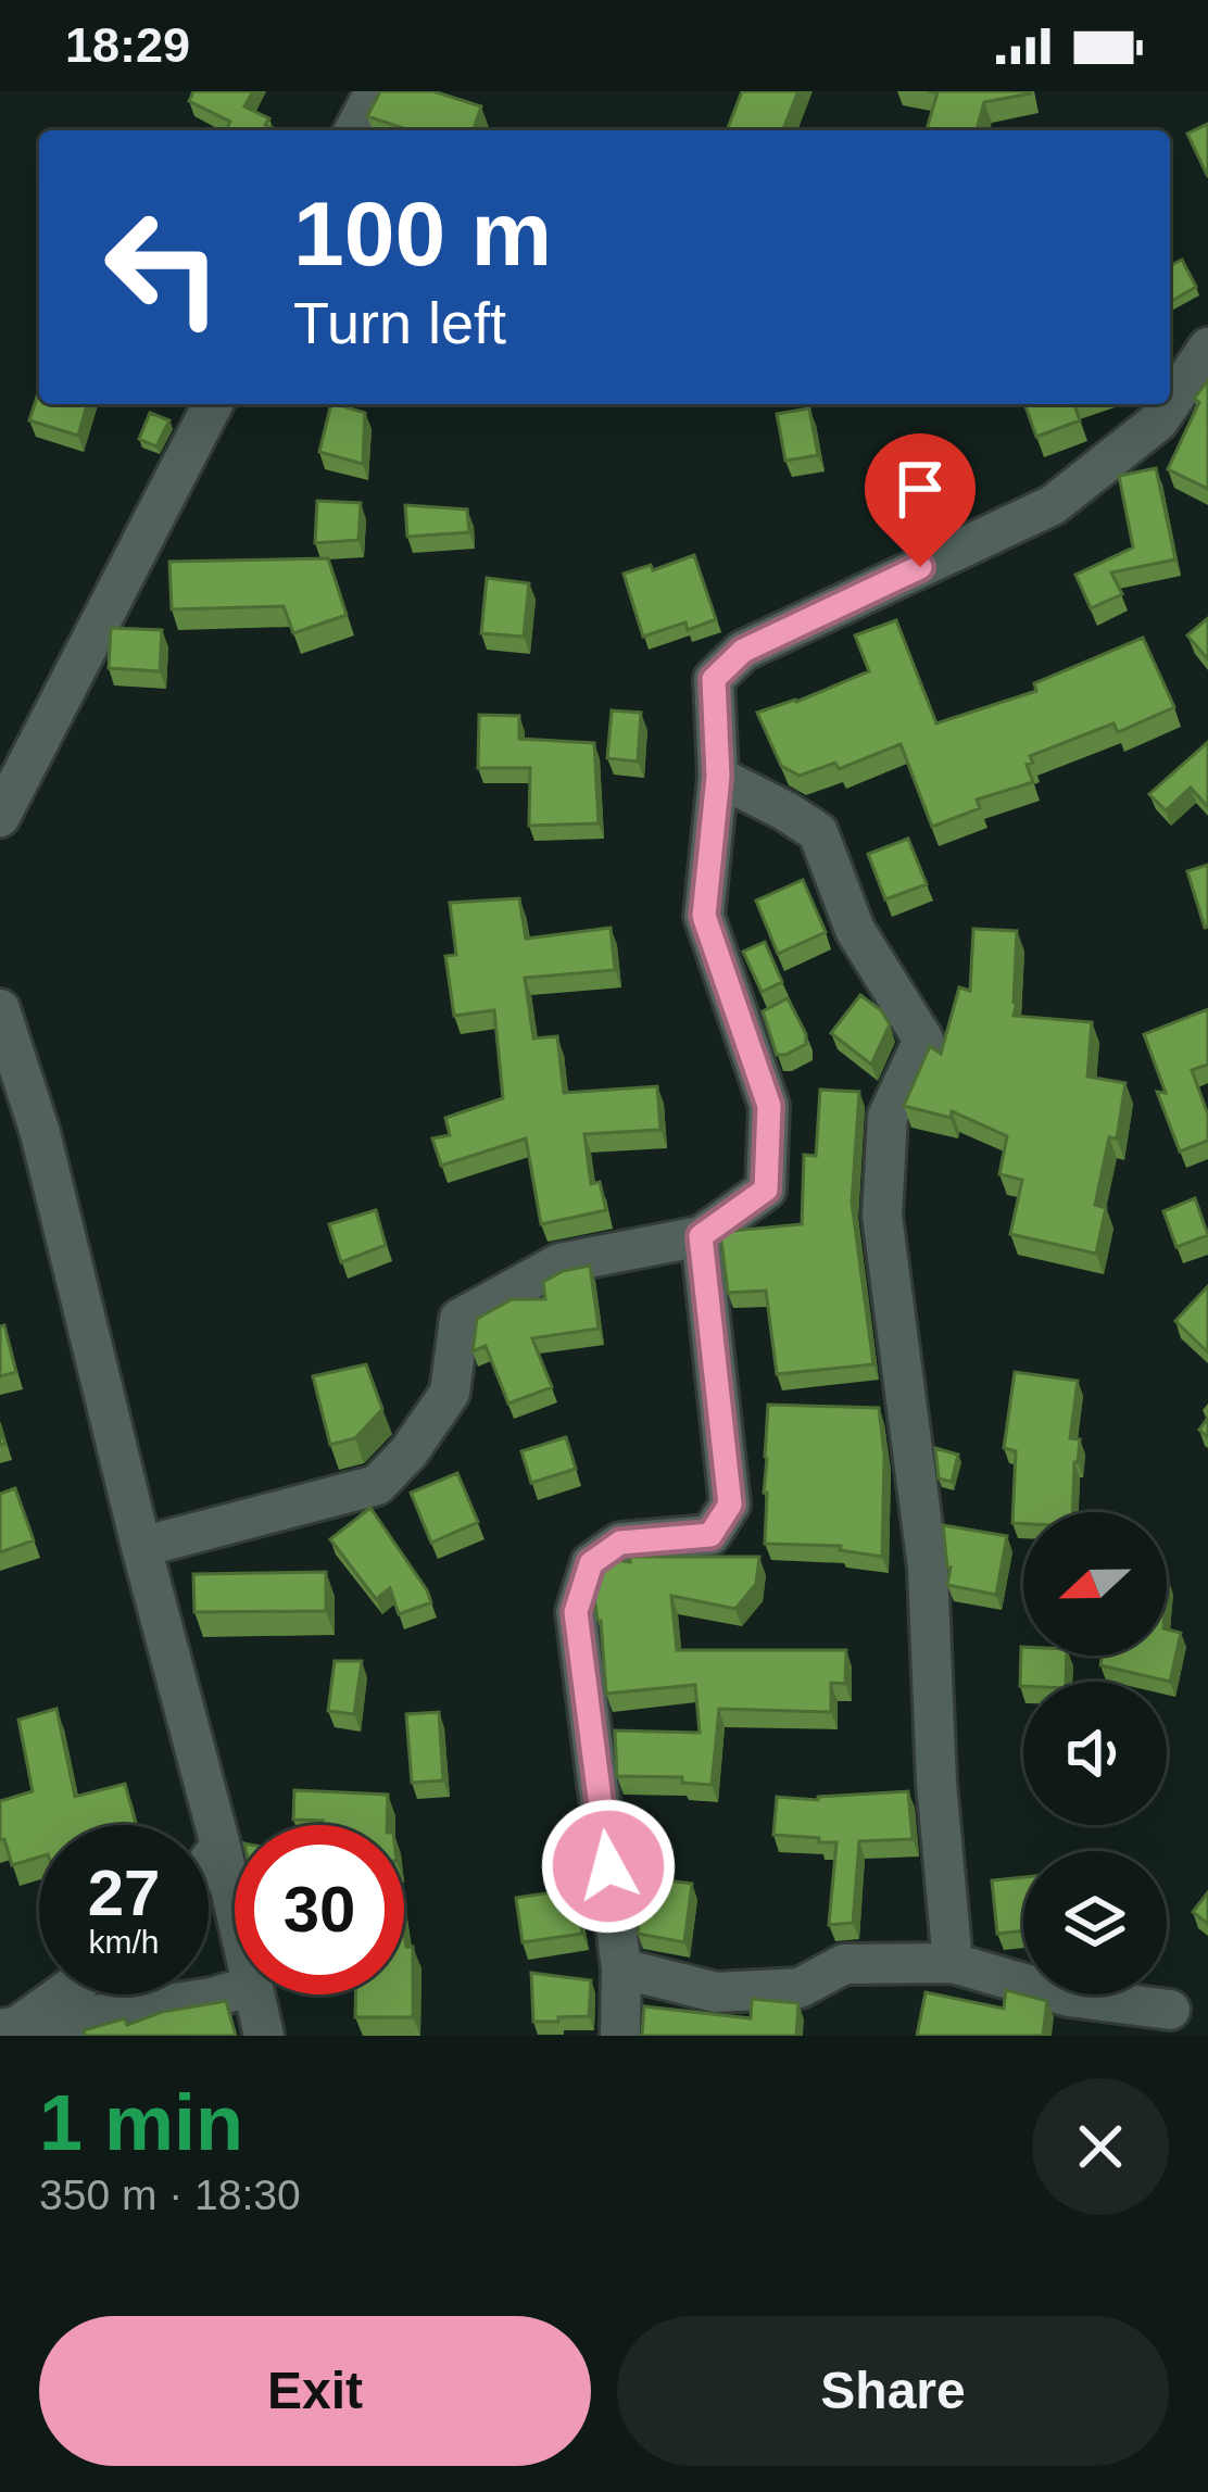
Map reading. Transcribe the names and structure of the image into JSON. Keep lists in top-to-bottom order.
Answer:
{
  "north": "left",
  "page": {
    "status": "18:29",
    "turn": ["100 m", "Turn left"],
    "speed": "27 km/h",
    "limit": "30",
    "heading": ["1 min", "350 m · 18:30"],
    "buttons": ["Exit", "Share"]
  }
}
